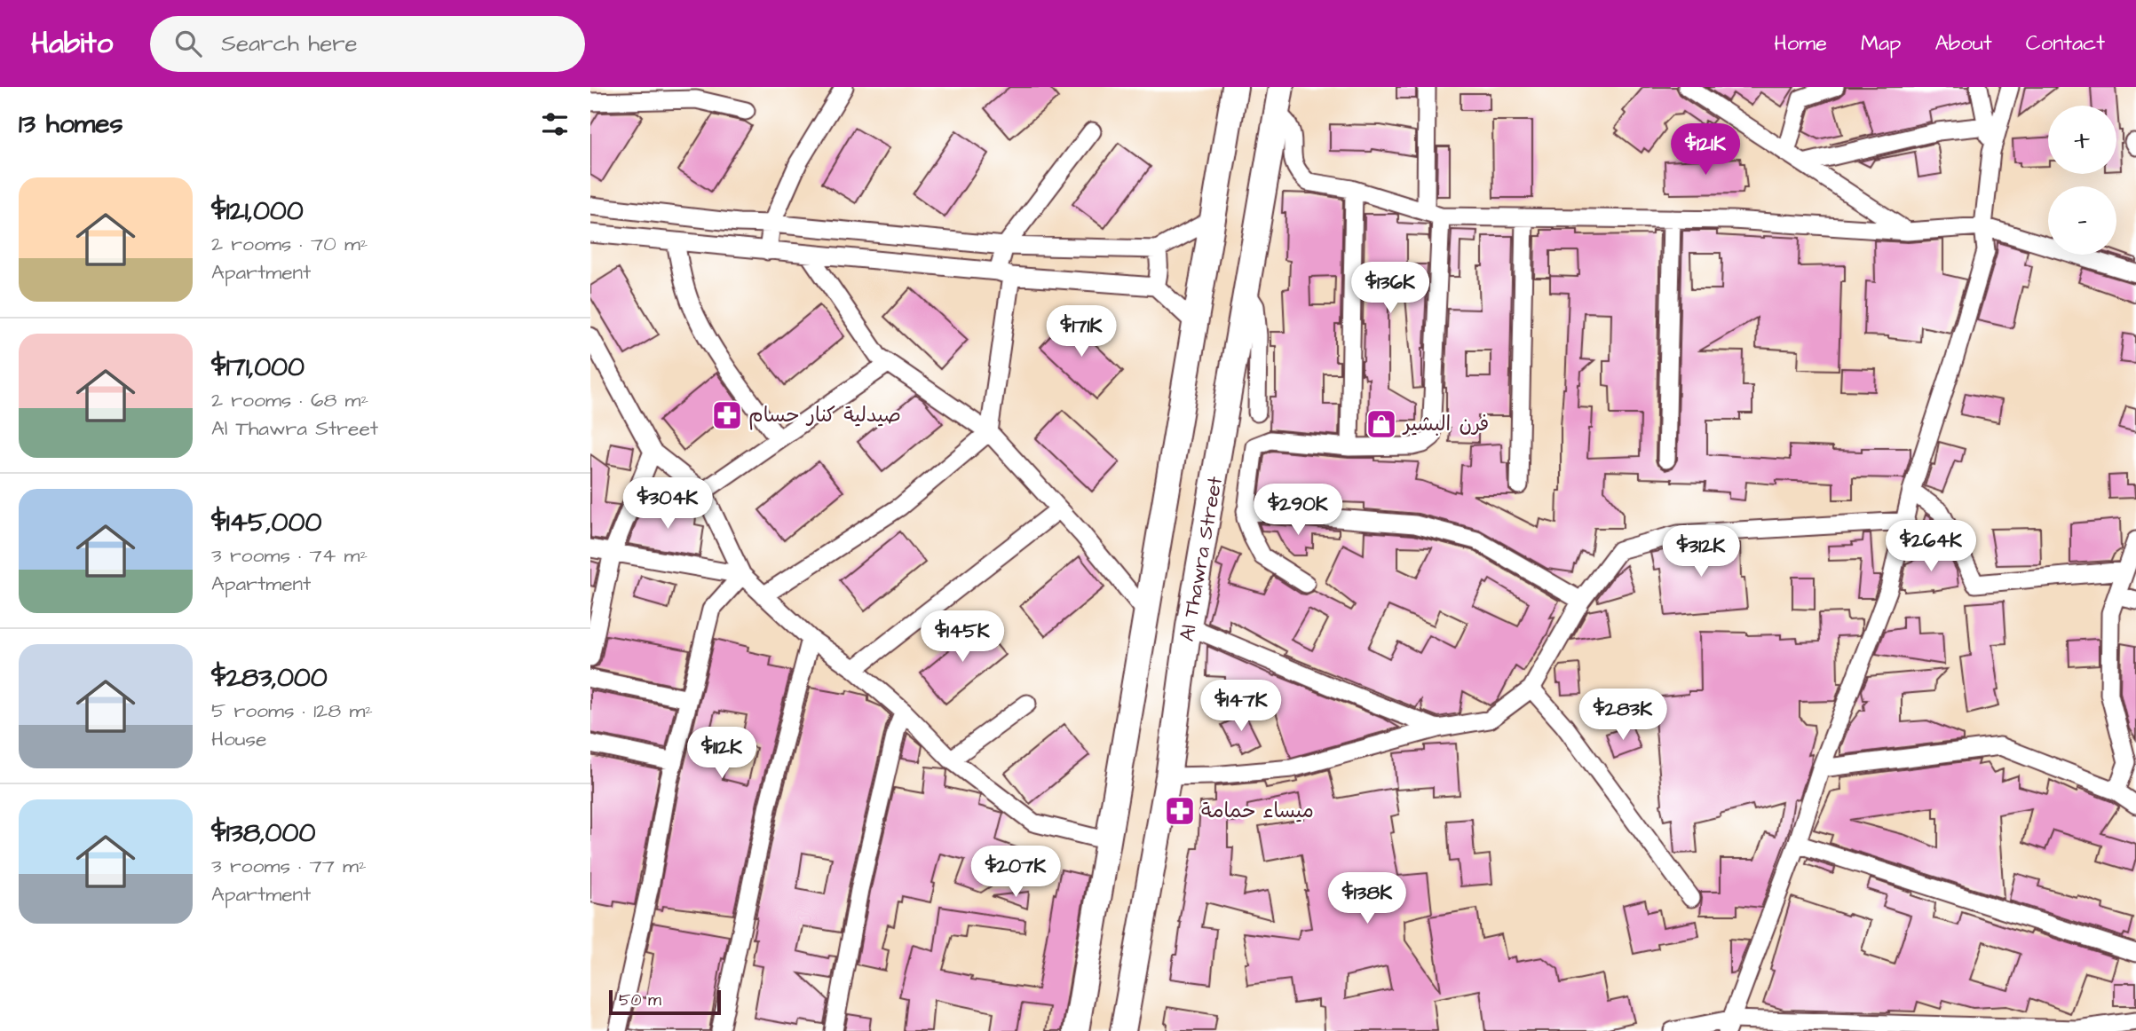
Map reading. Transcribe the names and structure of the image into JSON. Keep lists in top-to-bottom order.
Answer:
{
  "streets": {
    "main road": ["Al Thawra Street"]
  },
  "places": {
    "pharmacy": ["صيدلية كنار حسام", "ميساء حمامة"],
    "shop": ["فرن البشير"]
  },
  "scale_bar": "50 m",
  "page": {
    "header": "Habito",
    "search": "Search here",
    "nav": [
      "Home",
      "Map",
      "About",
      "Contact"
    ],
    "heading": "13 homes",
    "map_buttons": ["+", "−"],
    "price": [
      "$121K",
      "$136K",
      "$171K",
      "$304K",
      "$290K",
      "$264K",
      "$312K",
      "$145K",
      "$147K",
      "$283K",
      "$112K",
      "$207K",
      "$138K"
    ],
    "list": [
      {
        "name": "$121,000",
        "note": "2 rooms · 70 m² · Apartment"
      },
      {
        "name": "$171,000",
        "note": "2 rooms · 68 m² · Al Thawra Street"
      },
      {
        "name": "$145,000",
        "note": "3 rooms · 74 m² · Apartment"
      },
      {
        "name": "$283,000",
        "note": "5 rooms · 128 m² · House"
      },
      {
        "name": "$138,000",
        "note": "3 rooms · 77 m² · Apartment"
      }
    ],
    "scale": "50 m"
  }
}
